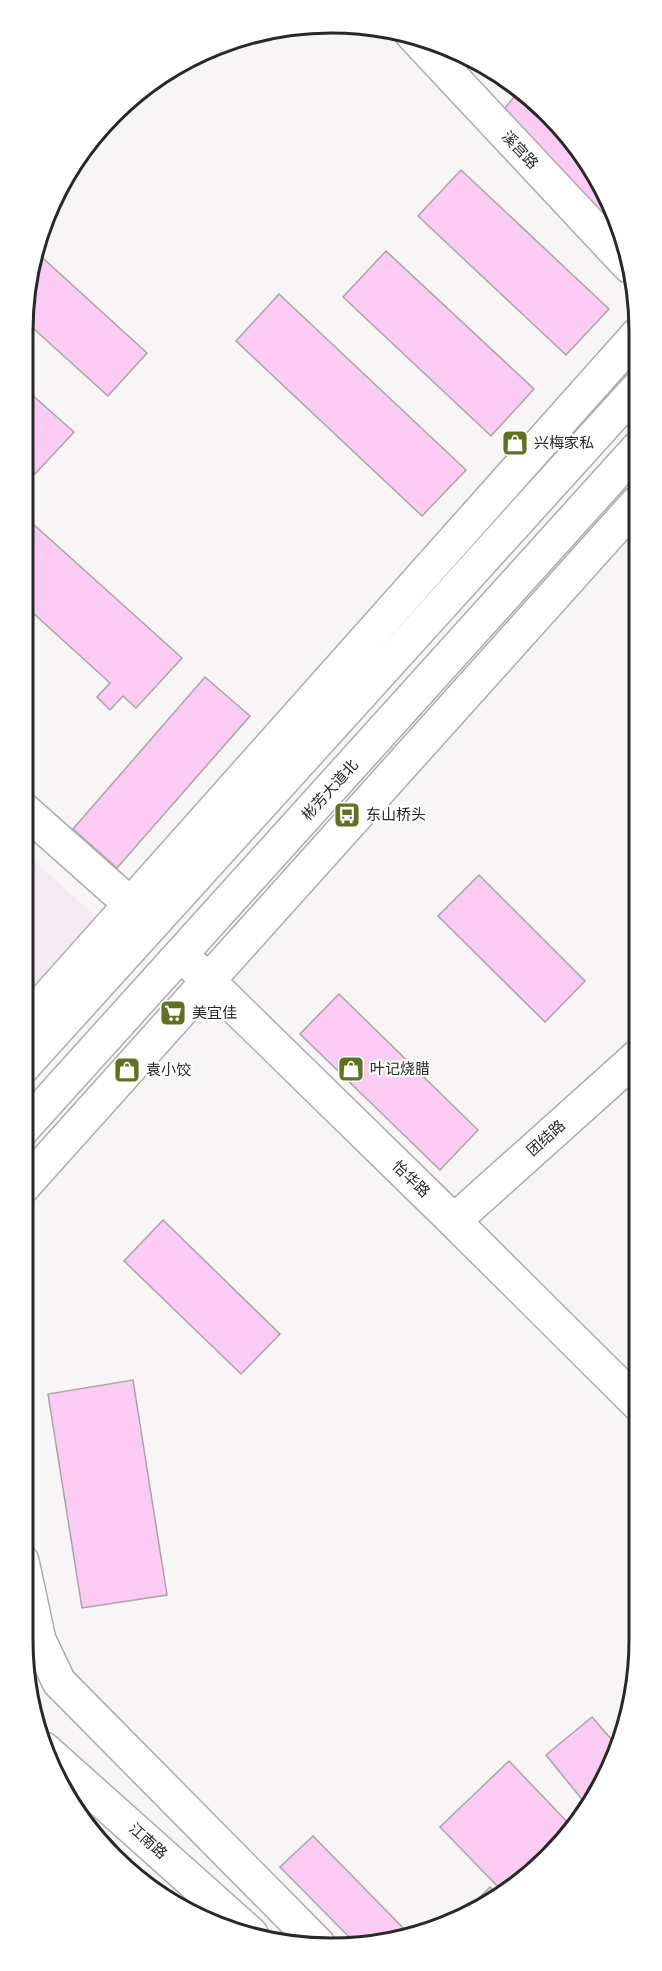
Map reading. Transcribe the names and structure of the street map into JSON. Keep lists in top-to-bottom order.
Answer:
{
  "streets": {
    "street": [
      "溪宫路",
      "彬芳大道北",
      "团结路",
      "怡华路",
      "江南路"
    ]
  },
  "crossings": [
    ["彬芳大道北", "怡华路"],
    ["团结路", "怡华路"]
  ],
  "places": {
    "shop": ["兴梅家私", "叶记烧腊", "袁小饺"],
    "bus stop": ["东山桥头"],
    "supermarket": ["美宜佳"]
  }
}
